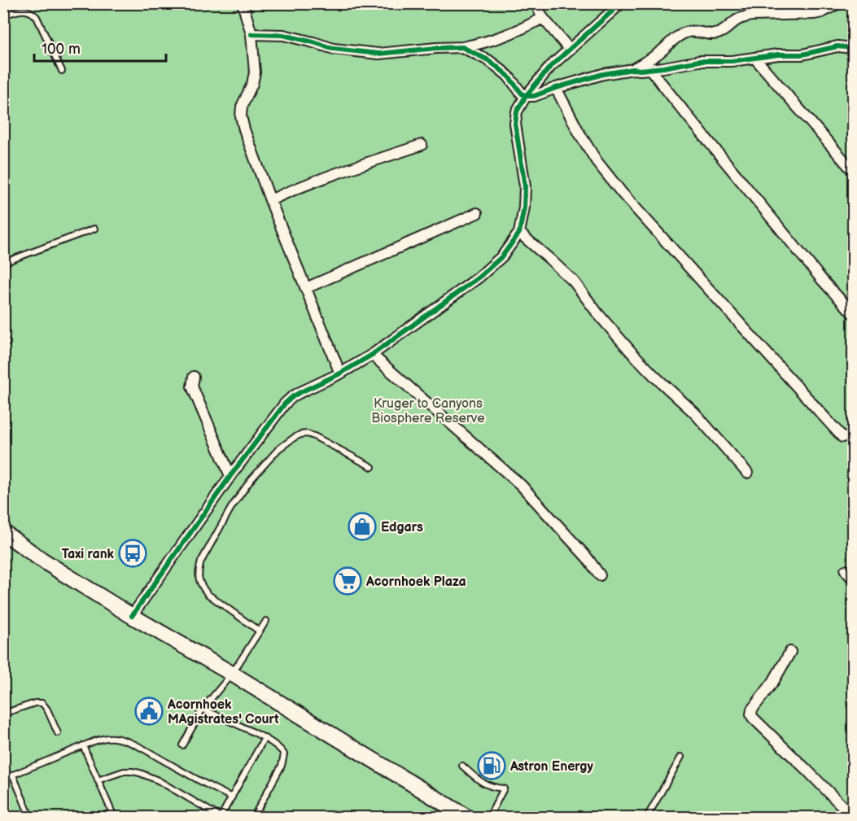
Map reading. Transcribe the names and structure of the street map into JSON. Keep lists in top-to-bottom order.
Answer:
{
  "parks": ["Kruger to Canyons Biosphere Reserve"],
  "places": {
    "shop": ["Edgars"],
    "bus stop": ["Taxi rank"],
    "supermarket": ["Acornhoek Plaza"],
    "public building": ["Acornhoek MAgistrates' Court"],
    "fuel station": ["Astron Energy"]
  },
  "scale_bar": "100 m"
}
